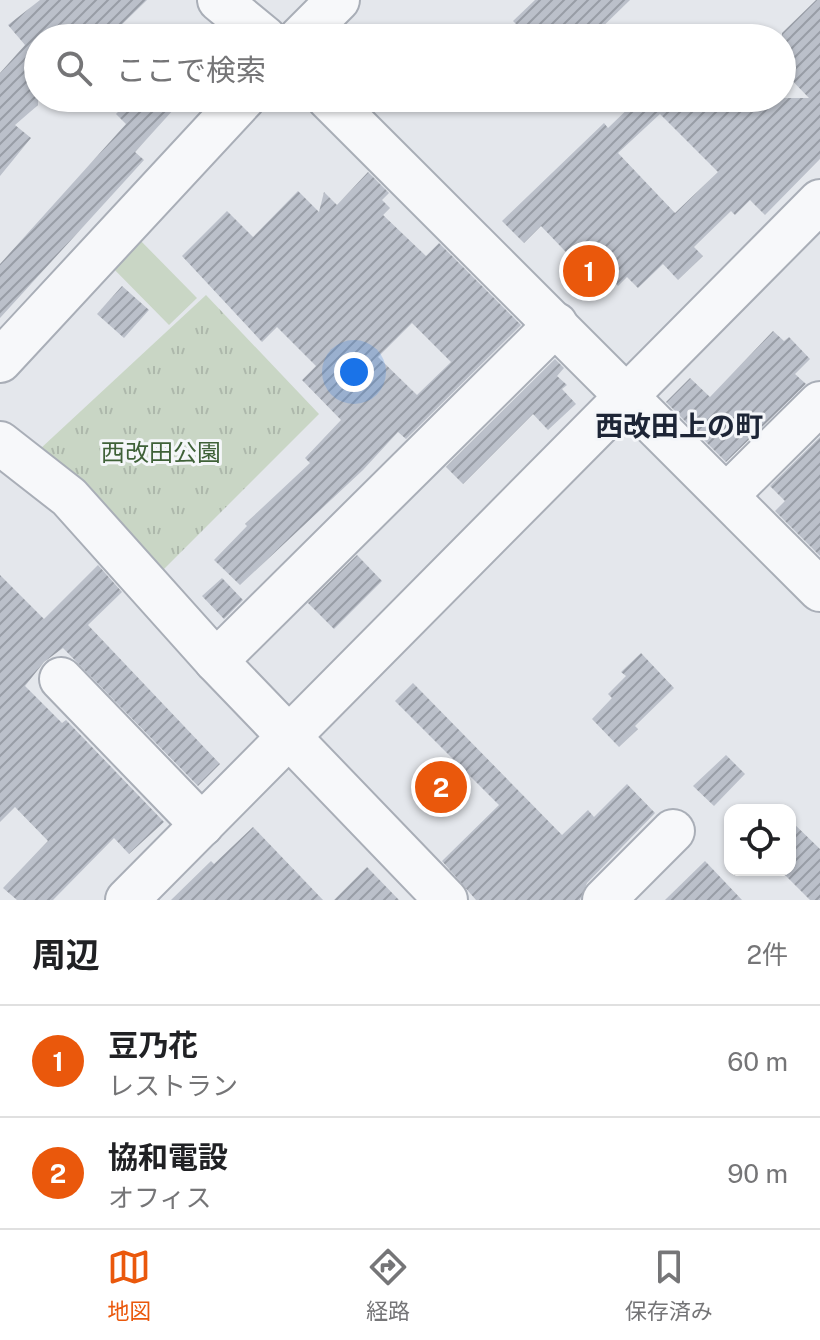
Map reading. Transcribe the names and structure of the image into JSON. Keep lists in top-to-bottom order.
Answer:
{
  "districts": ["西改田上の町"],
  "parks": ["西改田公園"],
  "page": {
    "search": "ここで検索",
    "pins": ["1", "2"],
    "heading": ["周辺", "2件"],
    "list": [
      {
        "mark": "1",
        "name": "豆乃花",
        "note": "レストラン",
        "value": "60 m"
      },
      {
        "mark": "2",
        "name": "協和電設",
        "note": "オフィス",
        "value": "90 m"
      }
    ],
    "nav": ["地図", "経路", "保存済み"]
  }
}
